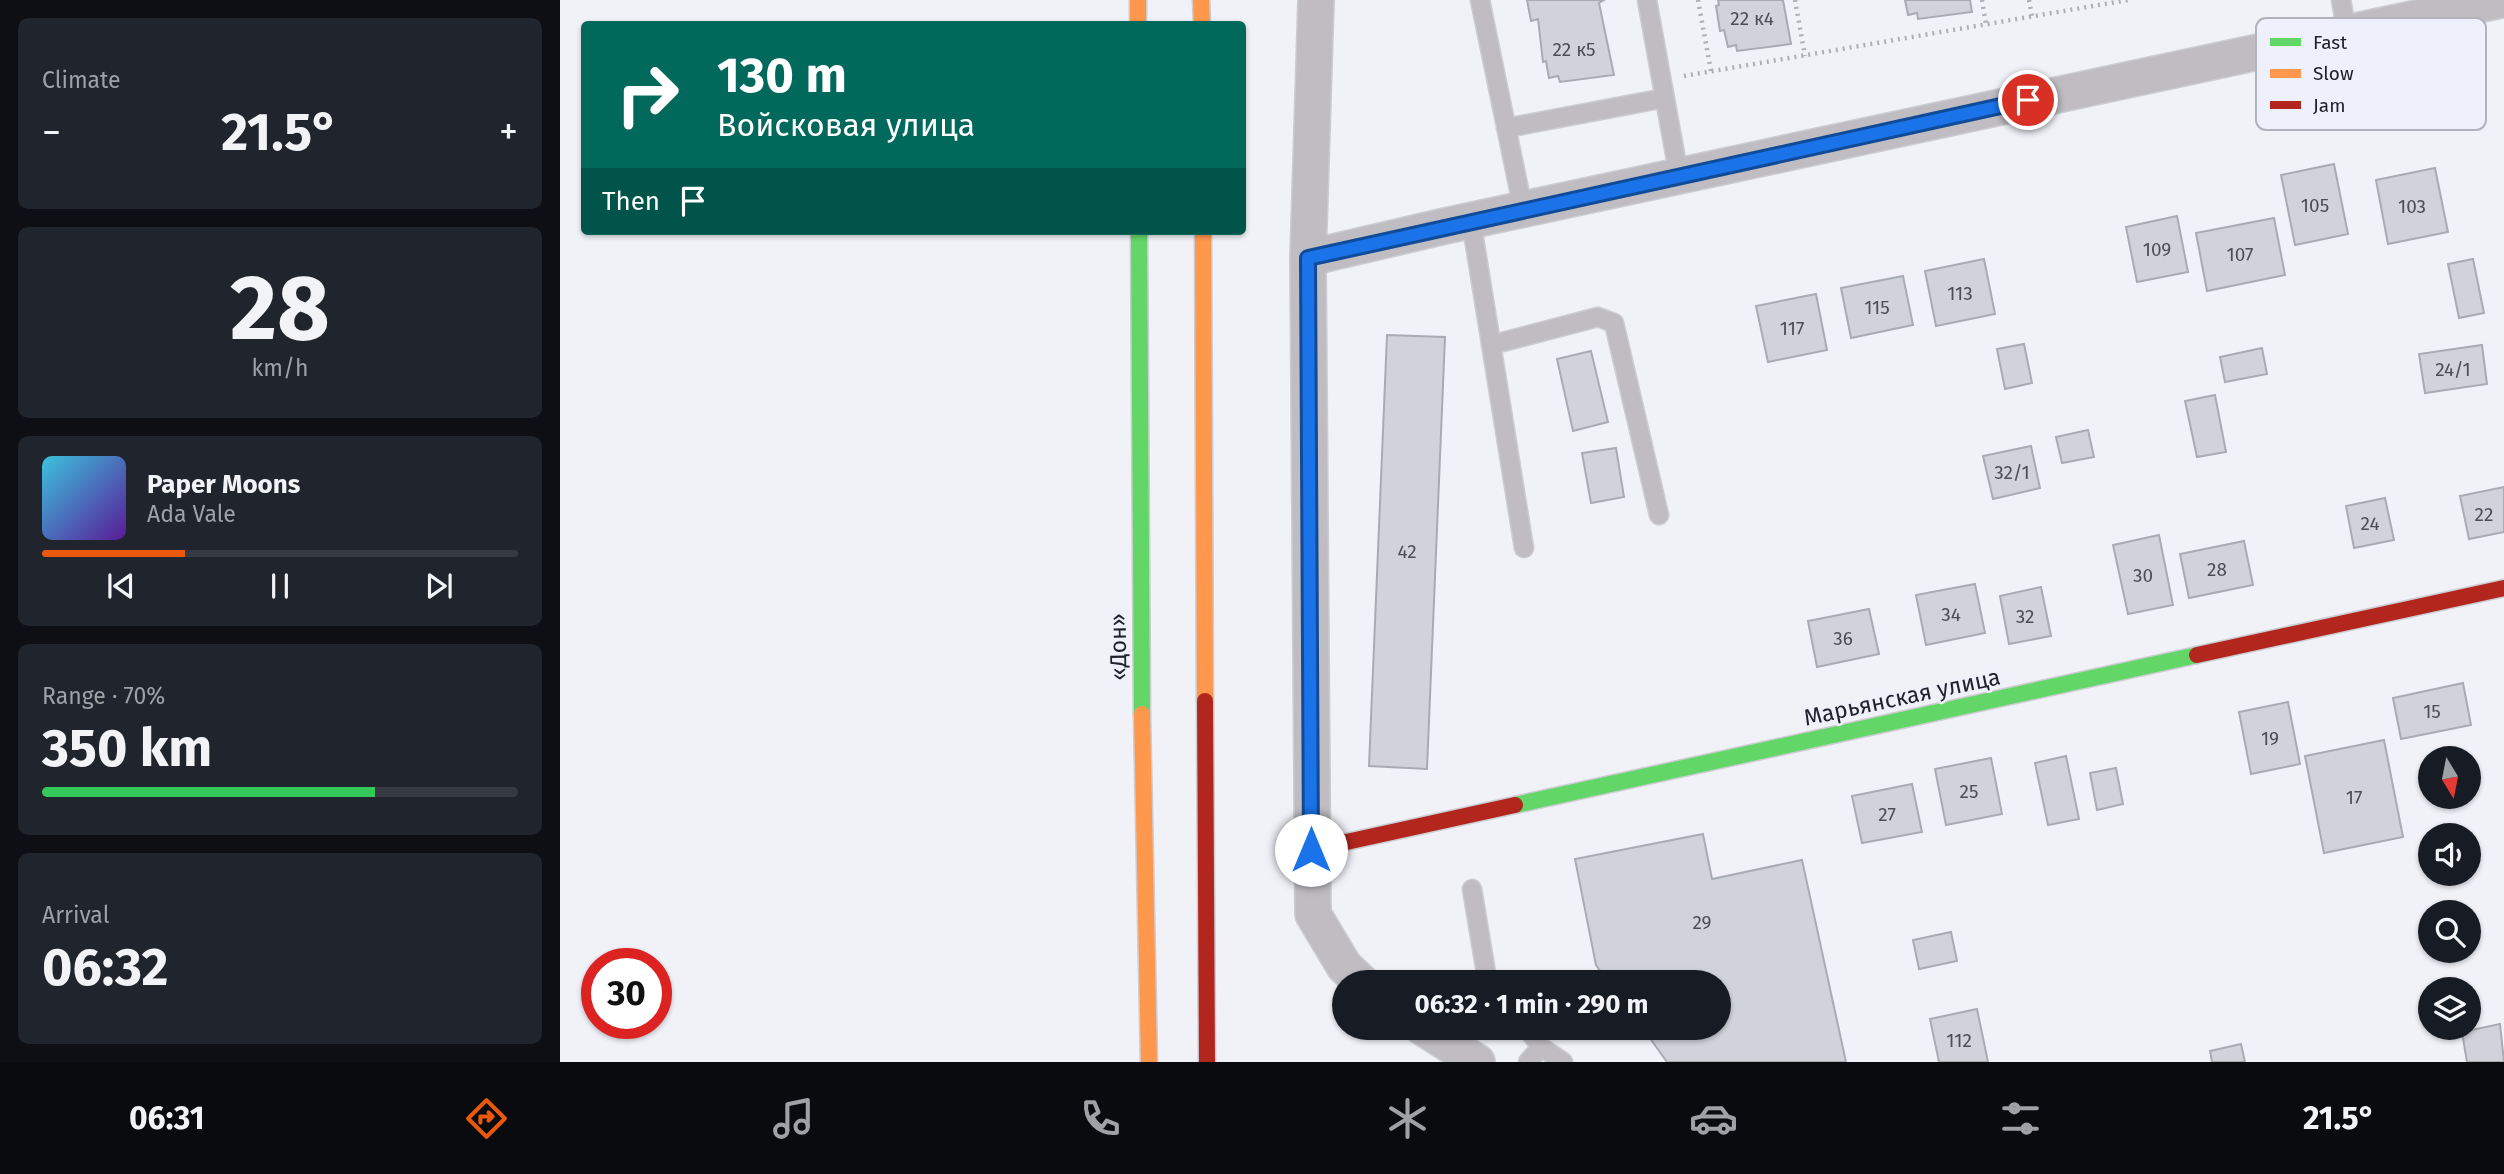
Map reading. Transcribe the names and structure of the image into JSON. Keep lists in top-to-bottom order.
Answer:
{
  "streets": {
    "main road": ["«Дон»", "Марьянская улица"]
  },
  "house_numbers": [
    "22 к4",
    "22 к5",
    "105",
    "103",
    "109",
    "107",
    "113",
    "115",
    "117",
    "24/1",
    "32/1",
    "22",
    "24",
    "42",
    "28",
    "30",
    "34",
    "32",
    "36",
    "15",
    "19",
    "25",
    "17",
    "27",
    "29",
    "112"
  ],
  "legend": ["Fast", "Slow", "Jam"],
  "north": "bottom",
  "page": {
    "tile": [
      "Climate",
      ["28", "km/h"],
      ["Range · 70%", "350 km"],
      ["Arrival", "06:32"]
    ],
    "turn": ["130 m", "Войсковая улица"],
    "heat": ["−", "21.5°", "+"],
    "then": "Then",
    "song": ["Paper Moons", "Ada Vale"],
    "limit": "30",
    "trip": "06:32 · 1 min · 290 m",
    "tabs": ["06:31", "21.5°"]
  }
}
